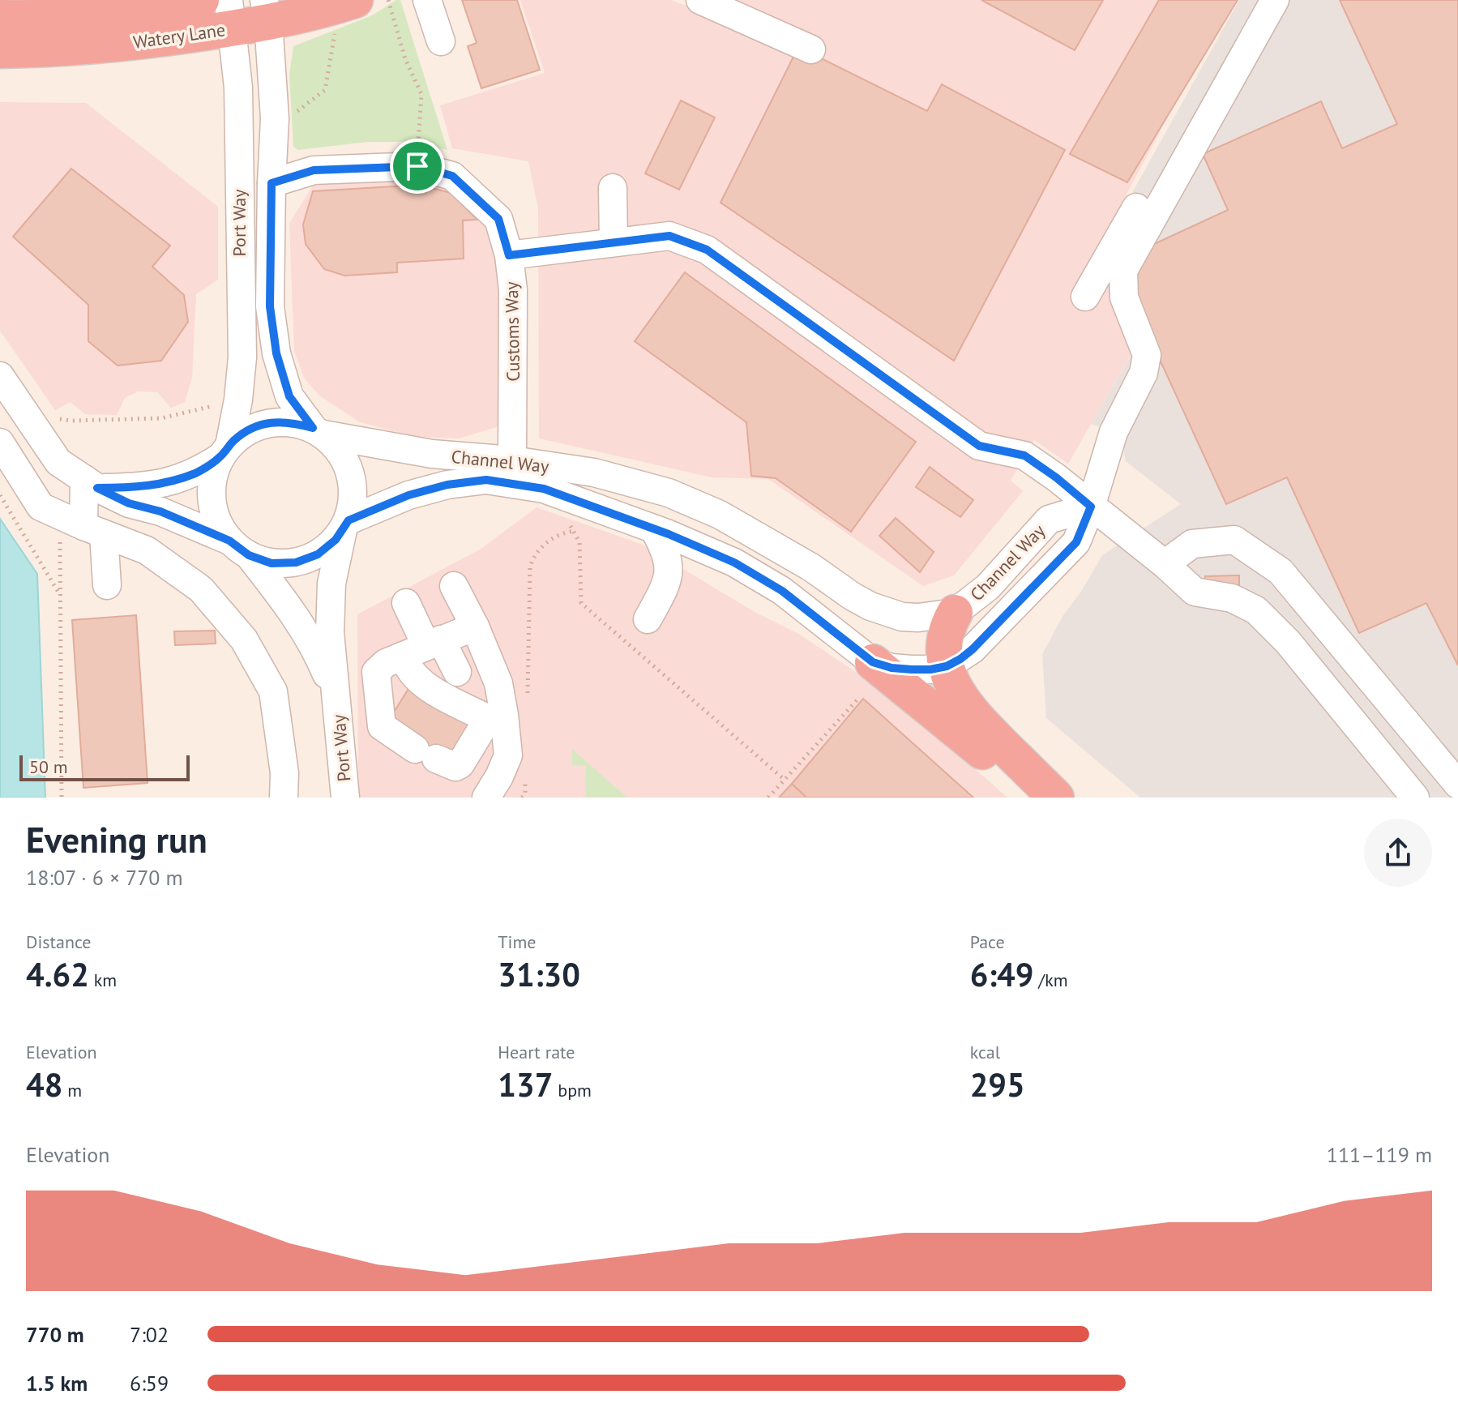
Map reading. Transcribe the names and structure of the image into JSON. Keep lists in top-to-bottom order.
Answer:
{
  "streets": {
    "highway": ["Watery Lane"],
    "street": ["Port Way", "Customs Way", "Channel Way"]
  },
  "crossings": [
    ["Watery Lane", "Port Way"],
    ["Port Way", "Customs Way"],
    ["Port Way", "Channel Way"],
    ["Customs Way", "Channel Way"]
  ],
  "scale_bar": "50 m",
  "page": {
    "scale": "50 m",
    "heading": ["Evening run", "18:07 · 6 × 770 m"],
    "stats": [
      ["Distance", "4.62 km"],
      ["Time", "31:30"],
      ["Pace", "6:49 /km"],
      ["Elevation", "48 m"],
      ["Heart rate", "137 bpm"],
      ["kcal", "295"]
    ],
    "chart": ["Elevation", "111–119 m"],
    "list": [
      {
        "name": "770 m",
        "note": "7:02"
      },
      {
        "name": "1.5 km",
        "note": "6:59"
      }
    ]
  }
}
